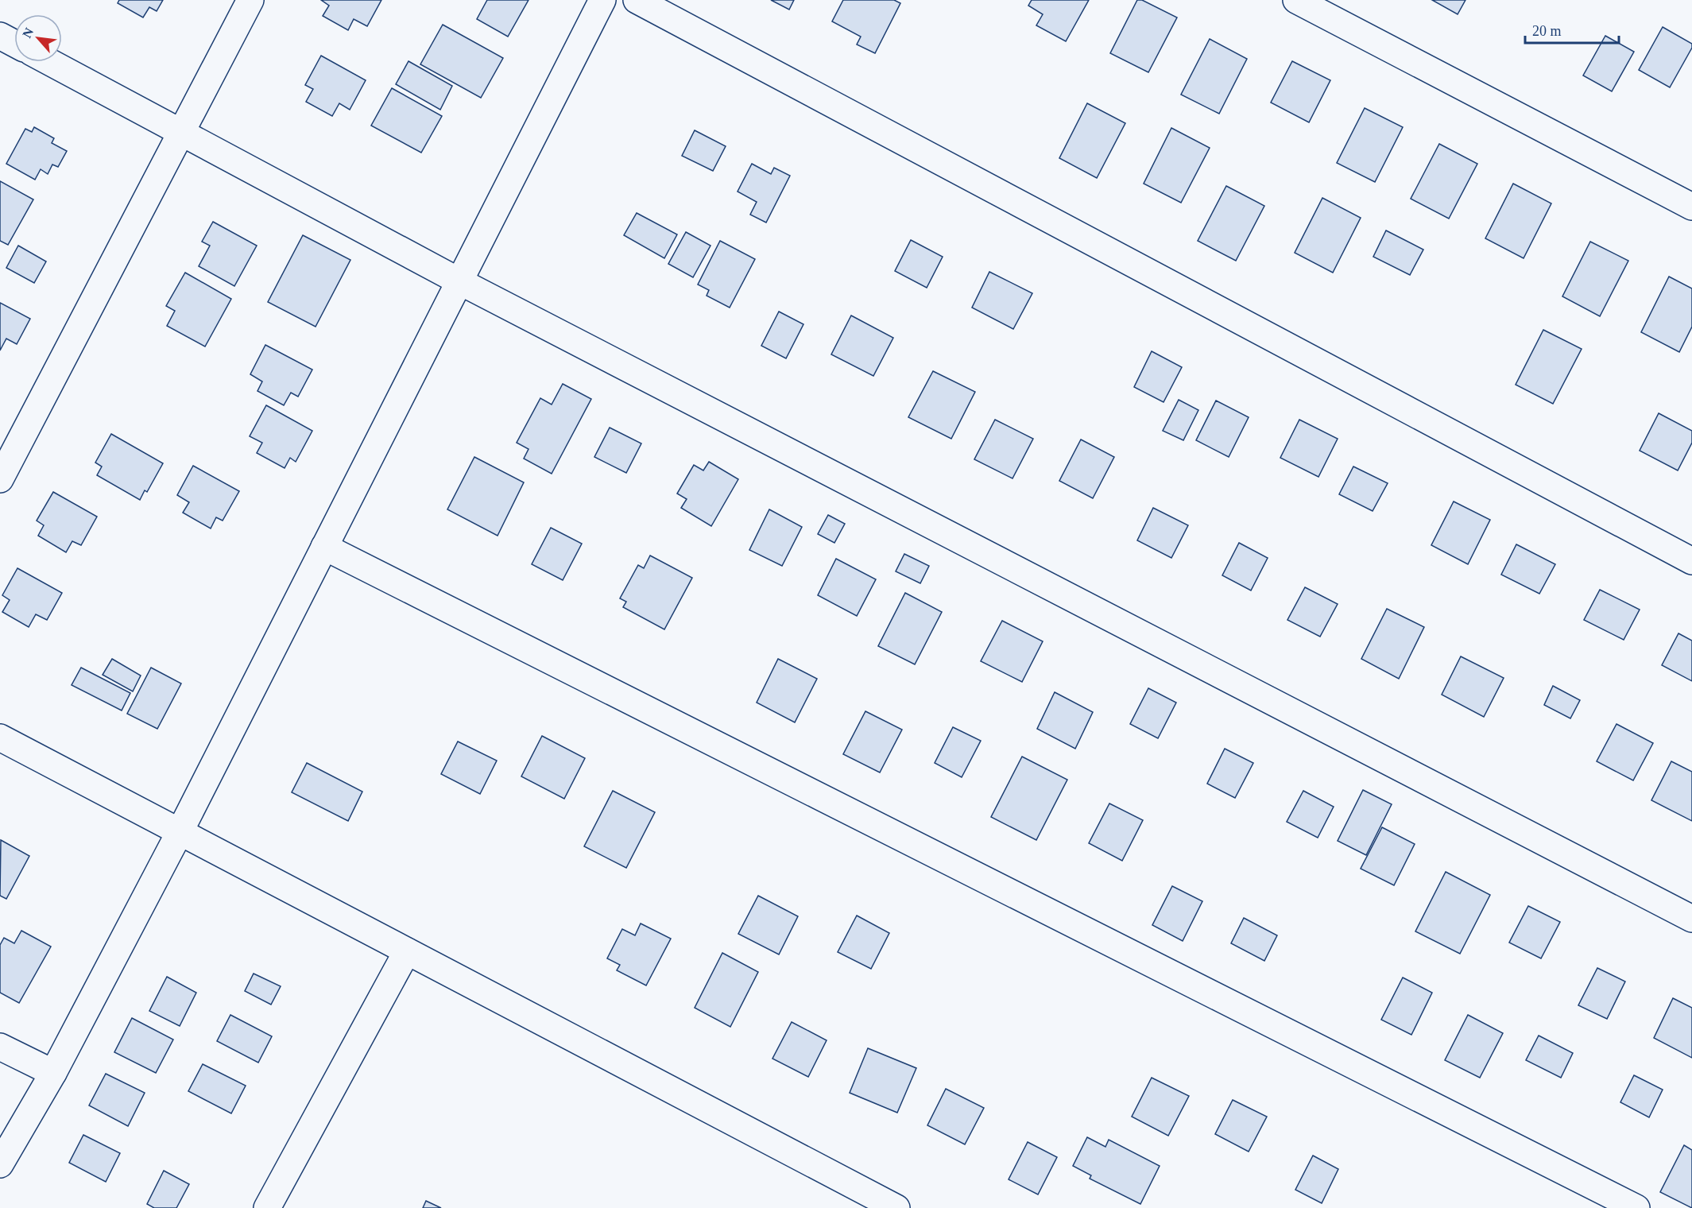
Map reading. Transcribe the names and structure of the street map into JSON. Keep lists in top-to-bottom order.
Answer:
{
  "scale_bar": "20 m",
  "north": "top left"
}
